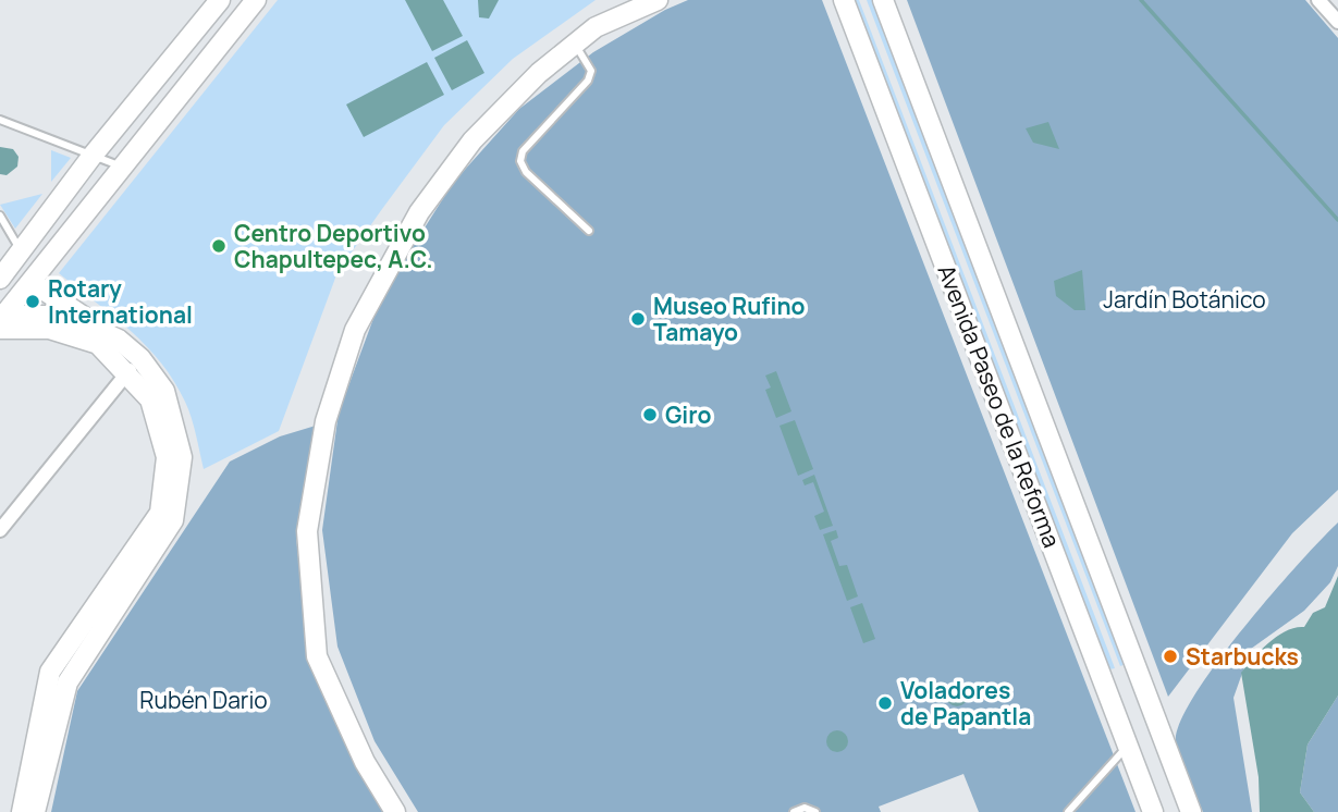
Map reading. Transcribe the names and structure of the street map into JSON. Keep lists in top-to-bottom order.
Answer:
{
  "streets": {
    "main road": ["Avenida Paseo de la Reforma"]
  },
  "parks": ["Jardín Botánico", "Rubén Dario"],
  "places": [
    "Centro Deportivo Chapultepec, A.C.",
    "Rotary International",
    "Museo Rufino Tamayo",
    "Giro",
    "Starbucks",
    "Voladores de Papantla"
  ]
}
